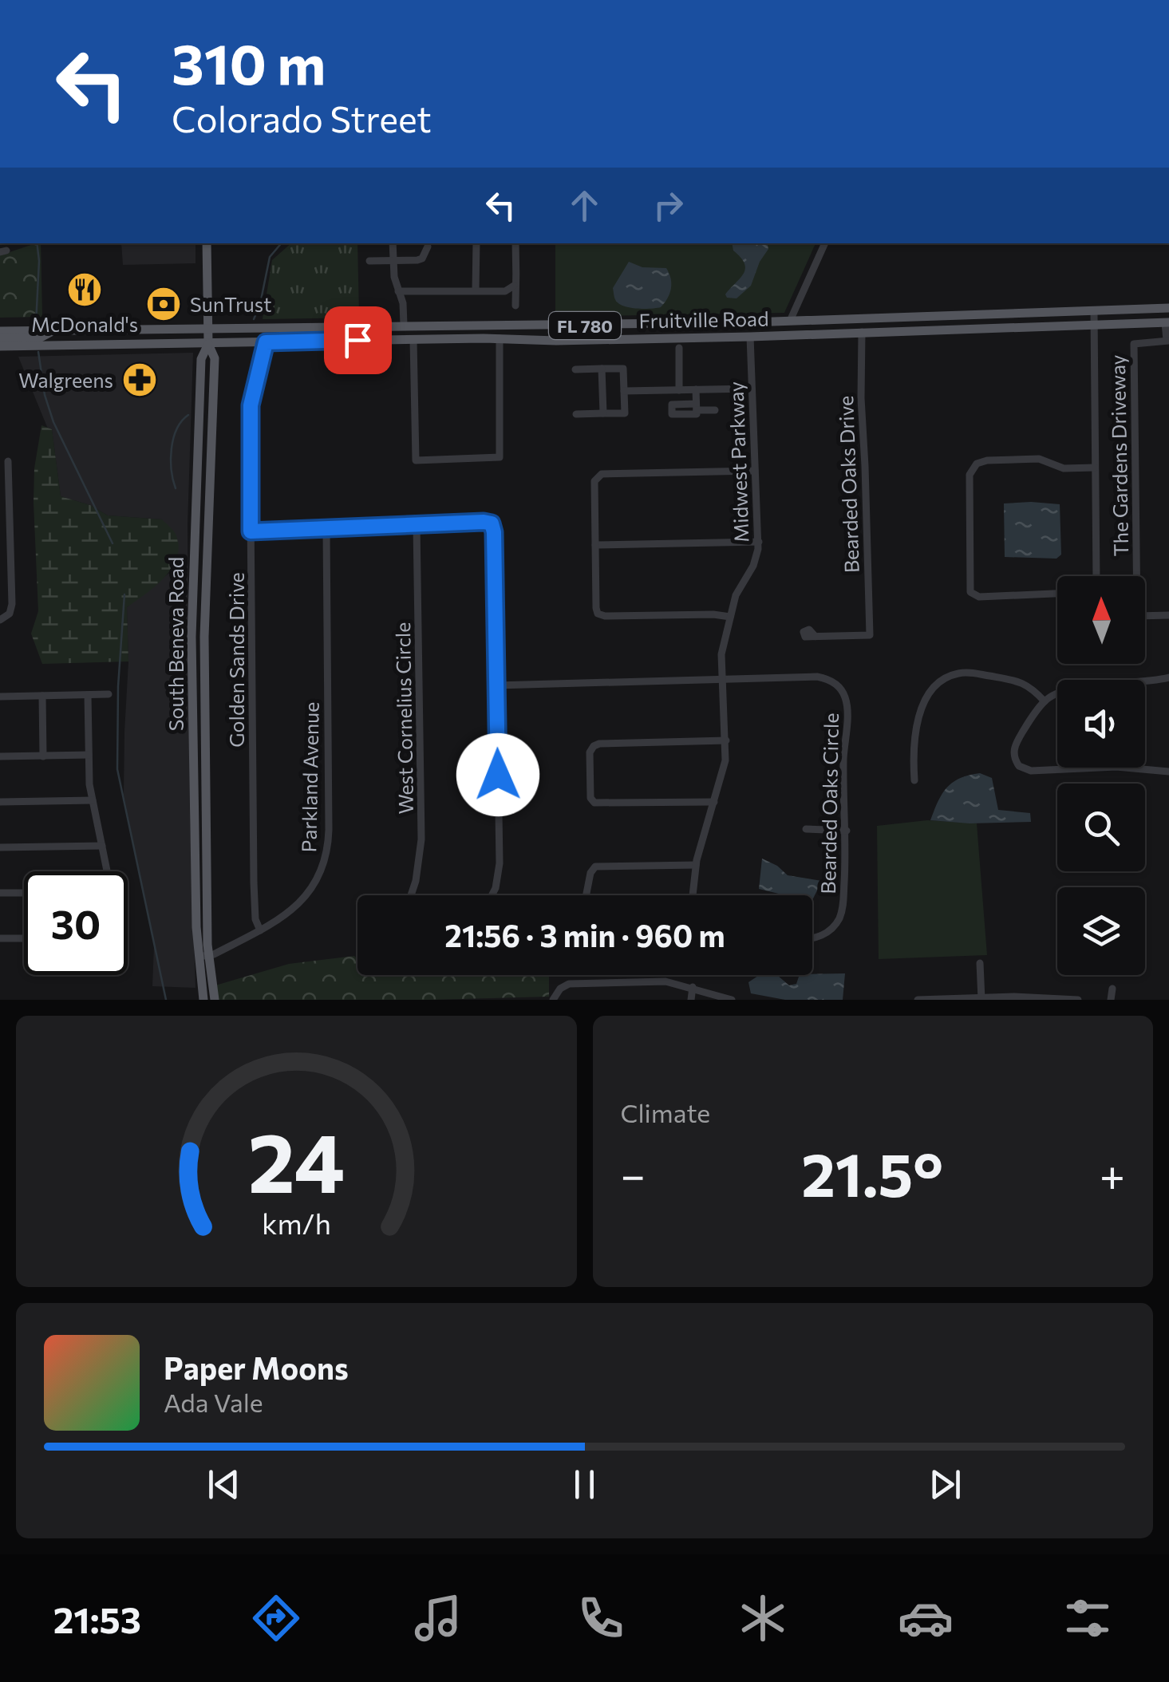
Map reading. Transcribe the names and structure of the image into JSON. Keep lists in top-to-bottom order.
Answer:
{
  "streets": {
    "main road": ["Fruitville Road", "FL 780", "South Beneva Road"],
    "street": [
      "The Gardens Driveway",
      "Midwest Parkway",
      "Bearded Oaks Drive",
      "Golden Sands Drive",
      "West Cornelius Circle",
      "Parkland Avenue",
      "Bearded Oaks Circle"
    ]
  },
  "crossings": [
    ["Fruitville Road", "The Gardens Driveway"],
    ["Fruitville Road", "Midwest Parkway"],
    ["Fruitville Road", "Bearded Oaks Drive"],
    ["Fruitville Road", "South Beneva Road"],
    ["Fruitville Road", "Golden Sands Drive"],
    ["Midwest Parkway", "Bearded Oaks Circle"],
    ["South Beneva Road", "Parkland Avenue"],
    ["Golden Sands Drive", "Parkland Avenue"]
  ],
  "places": {
    "restaurant": ["McDonald's"],
    "bank": ["SunTrust"],
    "pharmacy": ["Walgreens"]
  },
  "north": "top",
  "page": {
    "turn": ["310 m", "Colorado Street"],
    "limit": "30",
    "trip": "21:56 · 3 min · 960 m",
    "tile": "Climate",
    "heat": ["−", "21.5°", "+"],
    "song": ["Paper Moons", "Ada Vale"],
    "tabs": "21:53",
    "gauge": ["24", "km/h"]
  }
}
